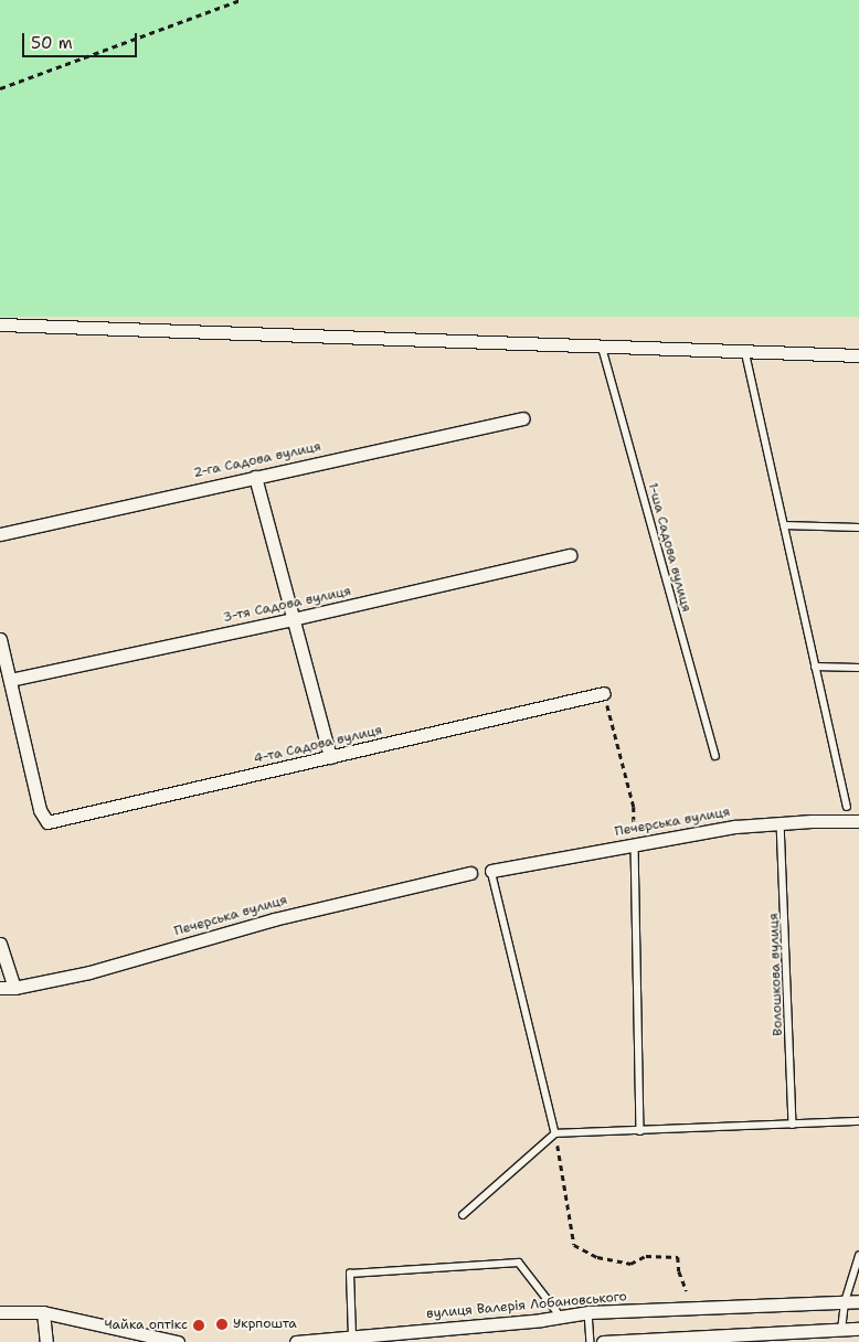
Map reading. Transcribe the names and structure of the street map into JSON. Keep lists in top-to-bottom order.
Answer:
{
  "streets": {
    "street": [
      "2-га Садова вулиця",
      "3-тя Садова вулиця",
      "4-та Садова вулиця",
      "Печерська вулиця",
      "вулиця Валерія Лобановського"
    ],
    "lane": ["1-ша Садова вулиця", "Волошкова вулиця"]
  },
  "crossings": [
    ["3-тя Садова вулиця", "4-та Садова вулиця"],
    ["Печерська вулиця", "Волошкова вулиця"]
  ],
  "places": ["Укрпошта", "Чайка оптікс"],
  "scale_bar": "50 m"
}
